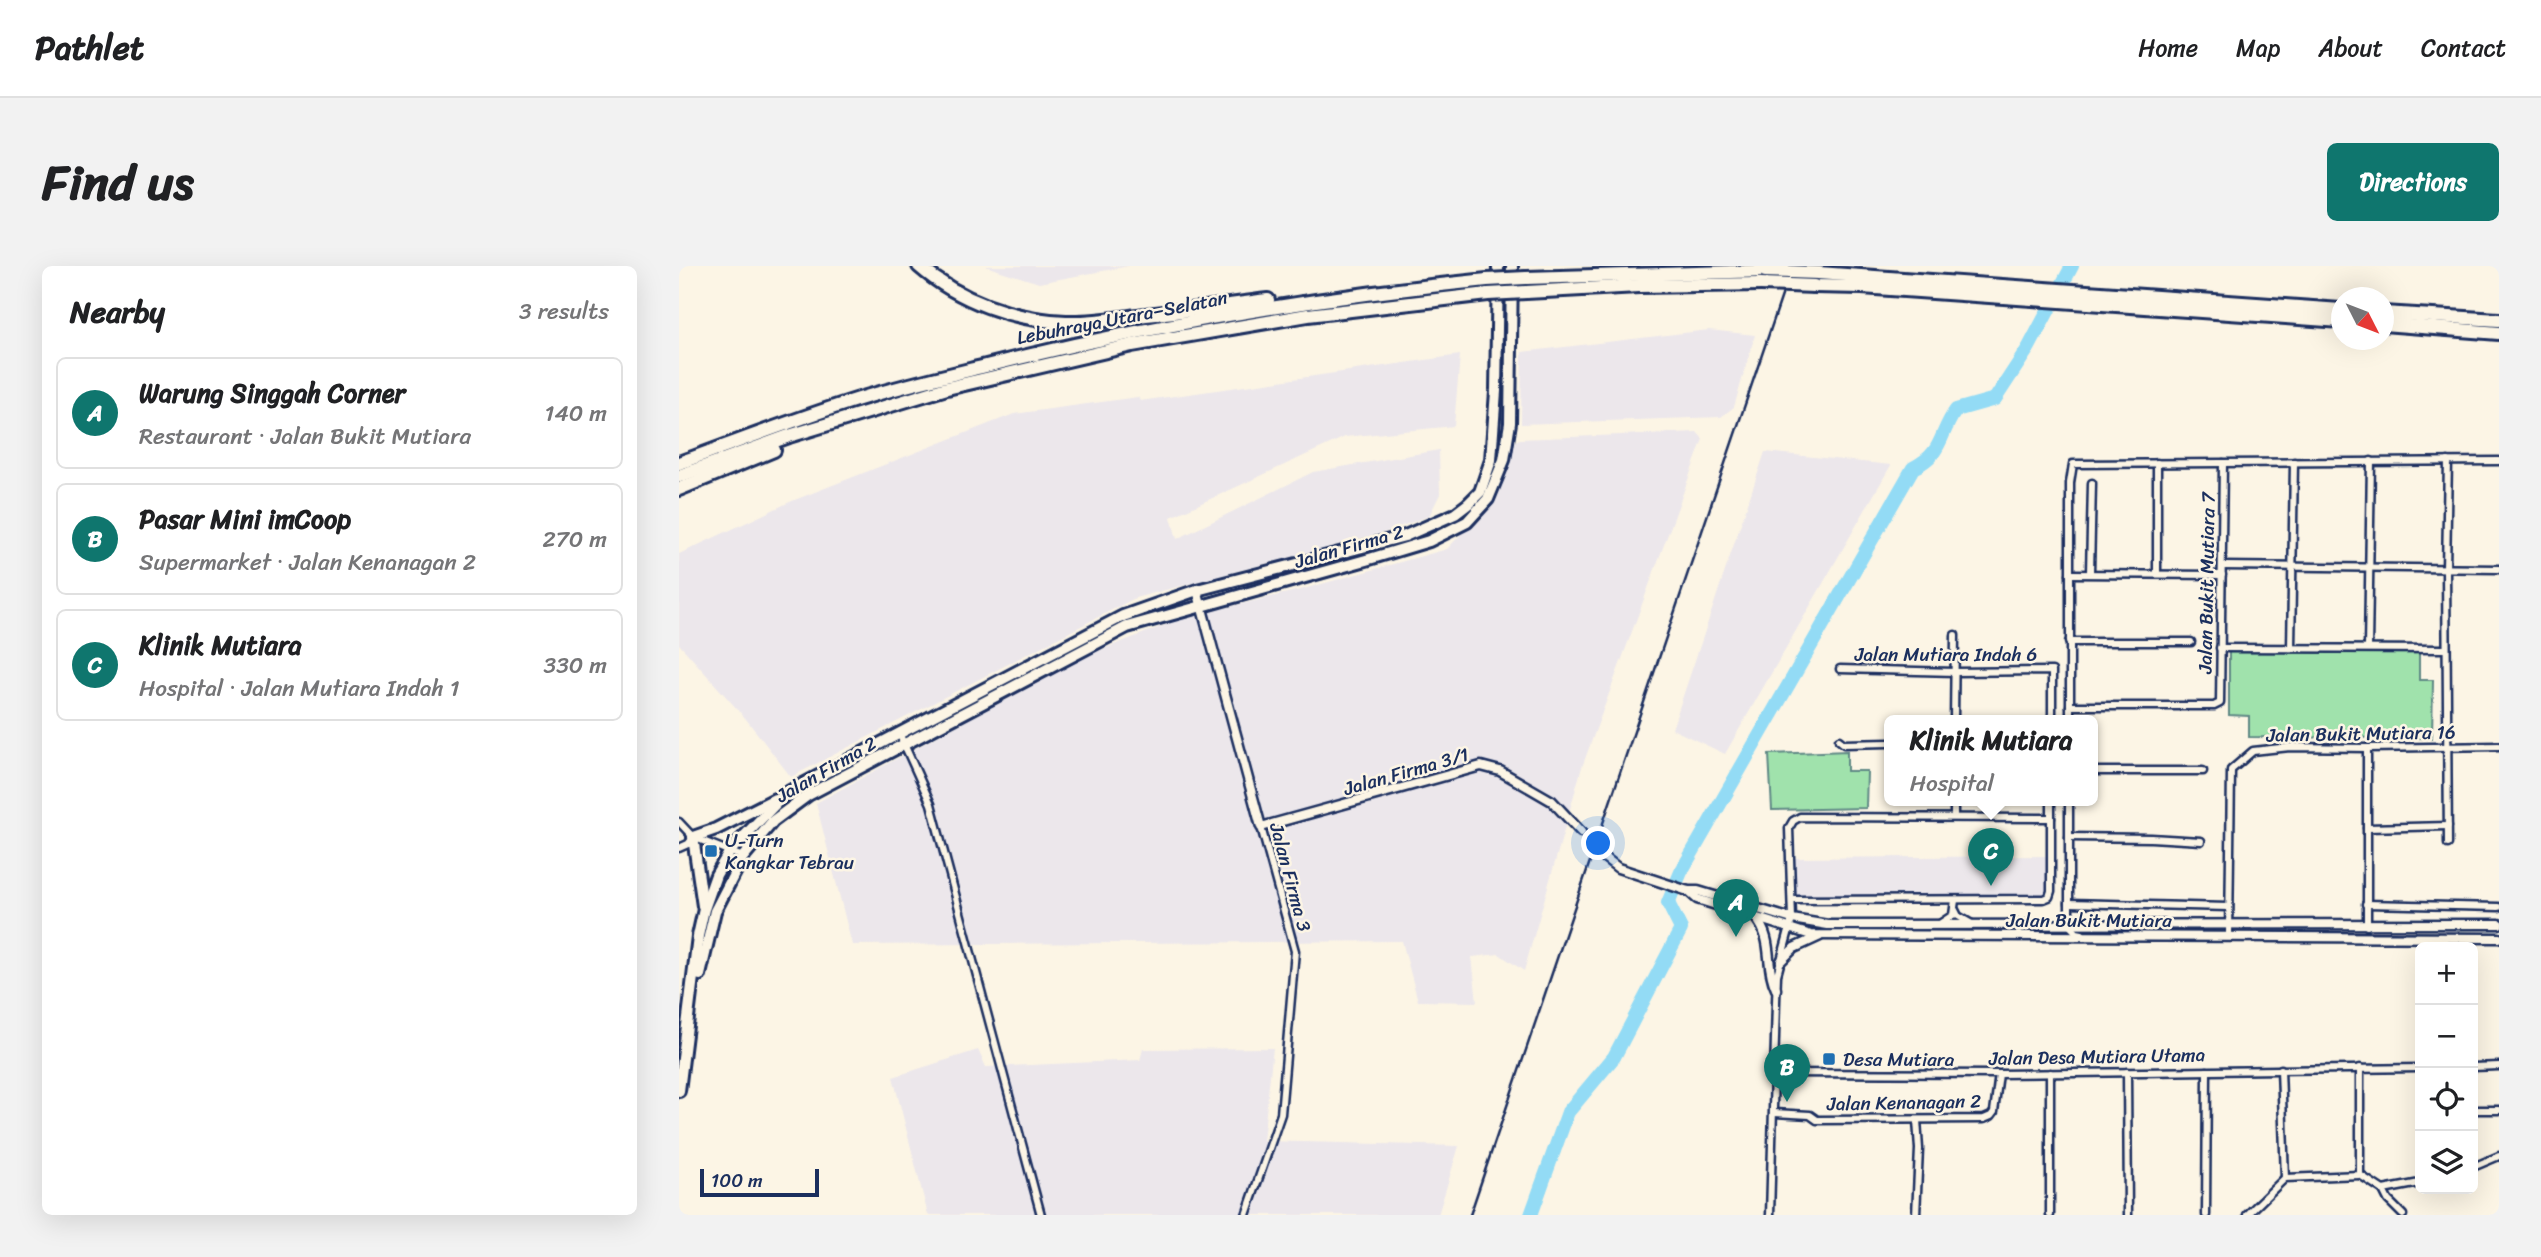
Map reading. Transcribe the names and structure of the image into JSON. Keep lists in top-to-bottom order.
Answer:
{
  "streets": {
    "highway": ["Lebuhraya Utara–Selatan"],
    "main road": ["Jalan Firma 2"],
    "street": [
      "Jalan Bukit Mutiara 7",
      "Jalan Mutiara Indah 6",
      "Jalan Bukit Mutiara 16",
      "Jalan Firma 3/1",
      "Jalan Firma 3",
      "Jalan Bukit Mutiara",
      "Jalan Desa Mutiara Utama",
      "Jalan Kenanagan 2"
    ]
  },
  "crossings": [
    ["Jalan Firma 2", "Jalan Firma 3"],
    ["Jalan Firma 3/1", "Jalan Firma 3"],
    ["Jalan Desa Mutiara Utama", "Jalan Kenanagan 2"]
  ],
  "places": {
    "transit": ["U-Turn Kangkar Tebrau", "Desa Mutiara"]
  },
  "scale_bar": "100 m",
  "north": "bottom right",
  "page": {
    "header": "Pathlet",
    "nav": [
      "Home",
      "Map",
      "About",
      "Contact"
    ],
    "title": "Find us",
    "buttons": "Directions",
    "heading": ["Nearby", "3 results"],
    "list": [
      {
        "mark": "A",
        "name": "Warung Singgah Corner",
        "note": "Restaurant · Jalan Bukit Mutiara",
        "value": "140 m"
      },
      {
        "mark": "B",
        "name": "Pasar Mini imCoop",
        "note": "Supermarket · Jalan Kenanagan 2",
        "value": "270 m"
      },
      {
        "mark": "C",
        "name": "Klinik Mutiara",
        "note": "Hospital · Jalan Mutiara Indah 1",
        "value": "330 m"
      }
    ],
    "popup": ["Klinik Mutiara", "Hospital"],
    "pins": ["C", "A", "B"],
    "map_buttons": ["+", "−"],
    "scale": "100 m"
  }
}
